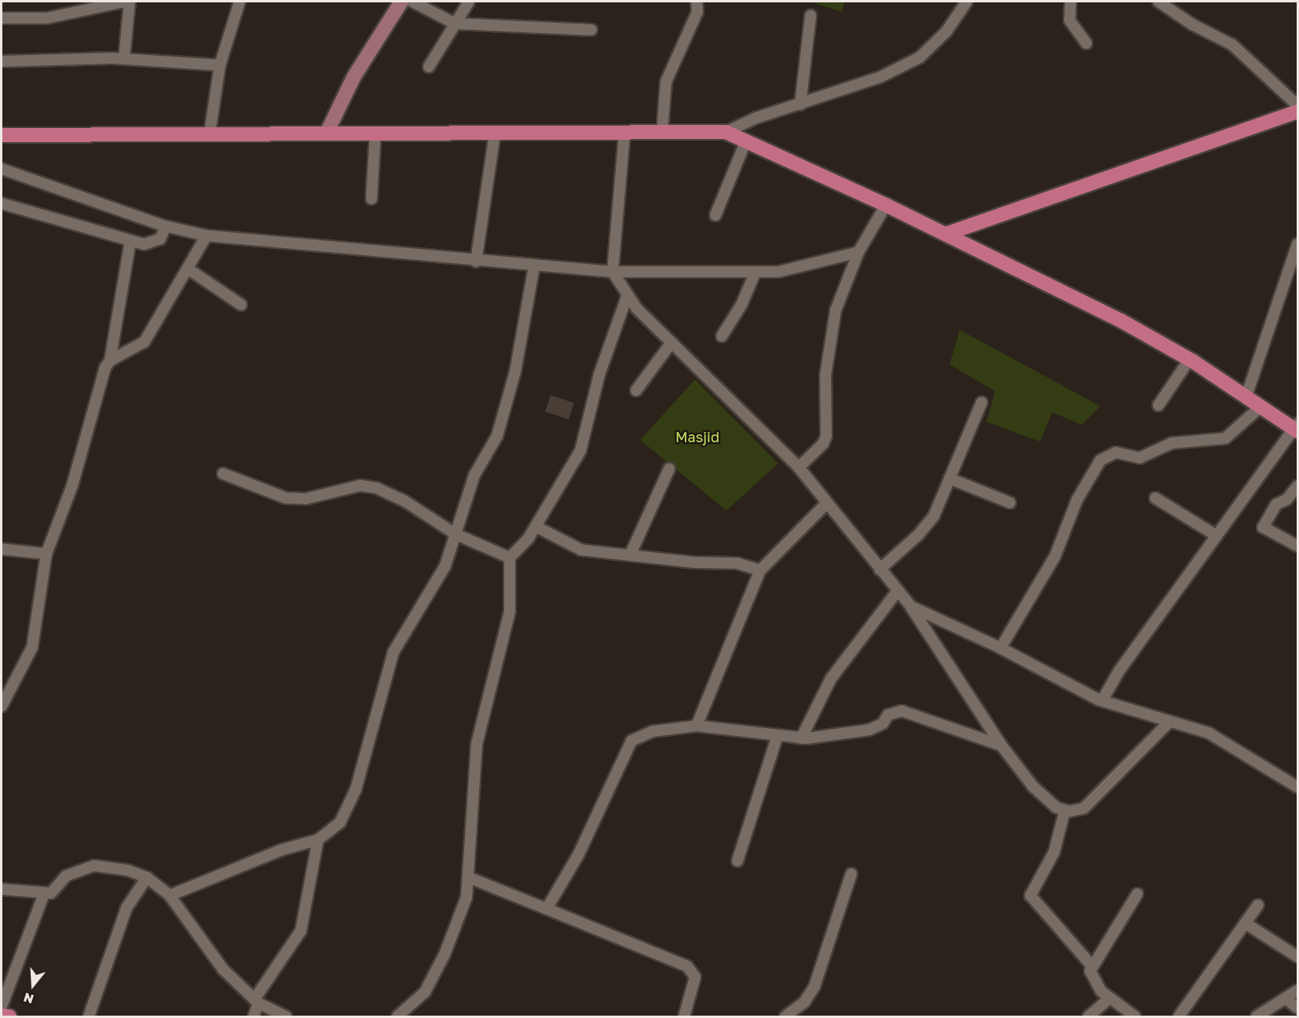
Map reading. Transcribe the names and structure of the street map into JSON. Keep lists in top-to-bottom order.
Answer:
{
  "parks": ["Masjid"],
  "north": "bottom"
}
